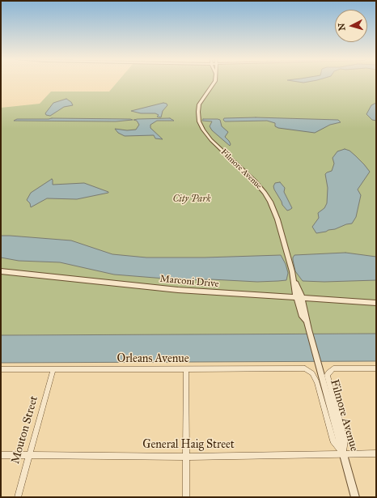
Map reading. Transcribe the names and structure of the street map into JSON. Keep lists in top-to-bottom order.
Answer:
{
  "streets": {
    "street": [
      "Filmore Avenue",
      "Marconi Drive",
      "Orleans Avenue",
      "Mouton Street",
      "General Haig Street"
    ]
  },
  "crossings": [
    ["Filmore Avenue", "Marconi Drive"],
    ["Filmore Avenue", "Orleans Avenue"],
    ["Filmore Avenue", "General Haig Street"],
    ["Orleans Avenue", "Mouton Street"],
    ["Orleans Avenue", "General Haig Street"],
    ["Mouton Street", "General Haig Street"]
  ],
  "parks": ["City Park"],
  "north": "left"
}
